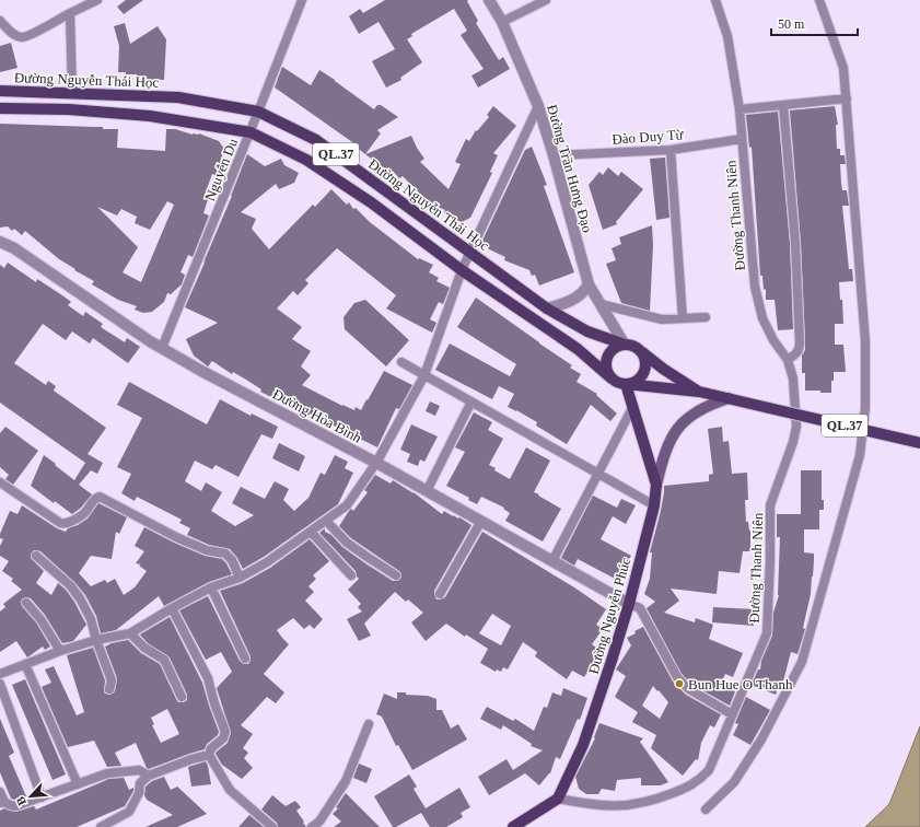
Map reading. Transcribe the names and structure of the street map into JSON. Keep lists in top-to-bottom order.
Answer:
{
  "streets": {
    "main road": ["Đường Nguyễn Thái Học", "QL.37", "Đường Nguyễn Phúc"],
    "street": [
      "Đào Duy Từ",
      "Đường Trần Hưng Đạo",
      "Nguyễn Du",
      "Đường Thanh Niên",
      "Đường Hòa Bình"
    ]
  },
  "crossings": [
    ["Đường Nguyễn Thái Học", "QL.37"],
    ["Đường Nguyễn Thái Học", "Đường Trần Hưng Đạo"],
    ["Đường Nguyễn Thái Học", "Nguyễn Du"],
    ["Đường Nguyễn Thái Học", "Đường Nguyễn Phúc"],
    ["Đào Duy Từ", "Đường Trần Hưng Đạo"],
    ["Đào Duy Từ", "Đường Thanh Niên"],
    ["QL.37", "Đường Trần Hưng Đạo"],
    ["QL.37", "Nguyễn Du"],
    ["QL.37", "Đường Nguyễn Phúc"],
    ["Đường Trần Hưng Đạo", "Đường Nguyễn Phúc"],
    ["Nguyễn Du", "Đường Hòa Bình"],
    ["Đường Thanh Niên", "Đường Nguyễn Phúc"],
    ["Đường Hòa Bình", "Đường Nguyễn Phúc"]
  ],
  "places": ["Bun Hue O Thanh"],
  "scale_bar": "50 m",
  "north": "bottom left"
}
